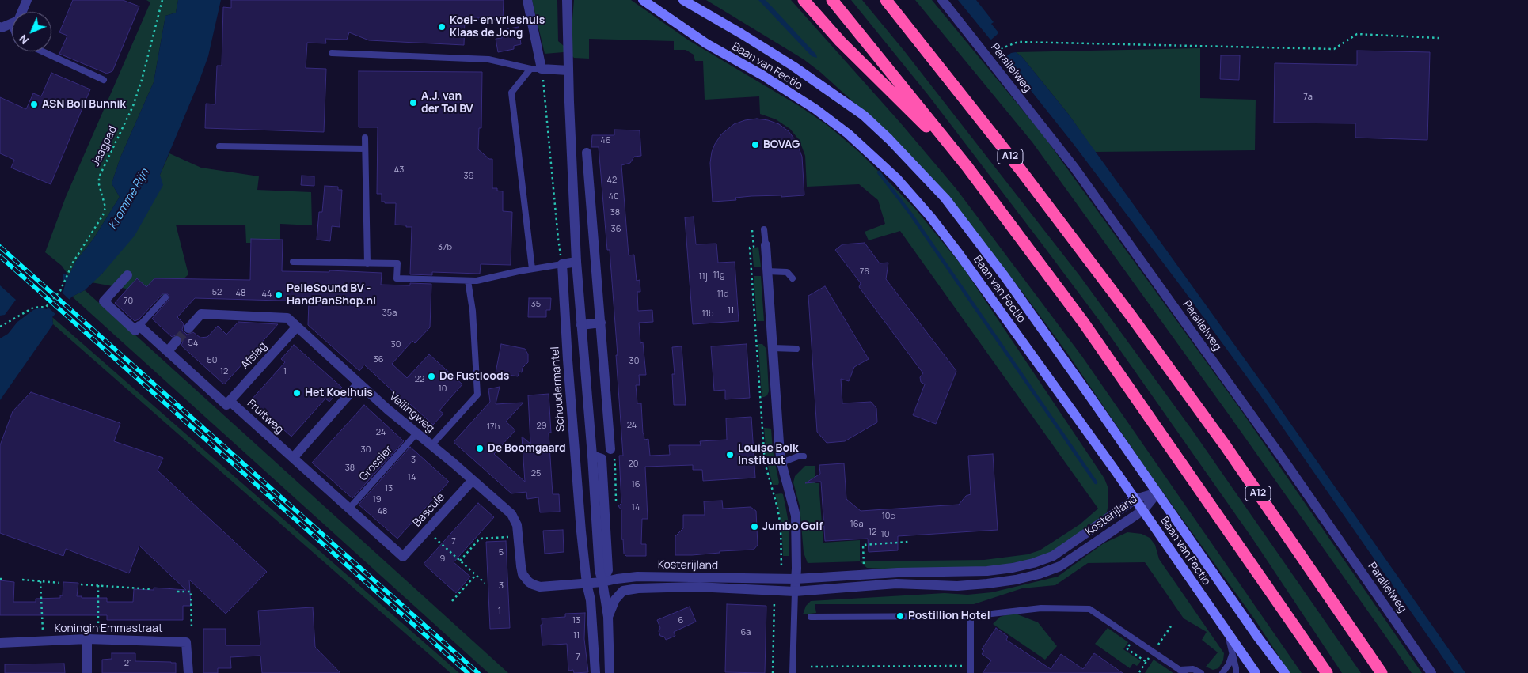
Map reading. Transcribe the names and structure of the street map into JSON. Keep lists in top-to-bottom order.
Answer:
{
  "streets": {
    "highway": ["A12"],
    "main road": ["Baan van Fectio"],
    "street": [
      "Parallelweg",
      "Afslag",
      "Schoudermantel",
      "Veilingweg",
      "Fruitweg",
      "Bascule",
      "Kosterijland",
      "Koningin Emmastraat"
    ],
    "lane": ["Grossier"],
    "path": ["Jaagpad"]
  },
  "crossings": [
    ["Baan van Fectio", "Kosterijland"],
    ["Afslag", "Veilingweg"],
    ["Afslag", "Fruitweg"],
    ["Schoudermantel", "Veilingweg"],
    ["Veilingweg", "Grossier"],
    ["Veilingweg", "Bascule"],
    ["Fruitweg", "Grossier"],
    ["Fruitweg", "Bascule"]
  ],
  "water": ["Kromme Rijn"],
  "places": [
    "Koel- en vrieshuis Klaas de Jong",
    "A.J. van der Tol BV",
    "ASN Boll Bunnik",
    "BOVAG",
    "PelleSound BV - HandPanShop.nl",
    "De Fustloods",
    "Het Koelhuis",
    "De Boomgaard",
    "Louise Bolk Instituut",
    "Jumbo Golf",
    "Postillion Hotel"
  ],
  "house_numbers": [
    "7a",
    "46",
    "43",
    "39",
    "42",
    "40",
    "38",
    "36",
    "37b",
    "76",
    "11g",
    "11j",
    "52",
    "48",
    "44",
    "11d",
    "70",
    "35",
    "11",
    "35a",
    "11b",
    "54",
    "30",
    "36",
    "50",
    "30",
    "12",
    "1",
    "22",
    "10",
    "24",
    "29",
    "17h",
    "24",
    "30",
    "3",
    "20",
    "38",
    "25",
    "14",
    "16",
    "13",
    "19",
    "14",
    "48",
    "10c",
    "16a",
    "12",
    "10",
    "7",
    "5",
    "9",
    "3",
    "1",
    "13",
    "6",
    "6a",
    "11",
    "7",
    "21"
  ],
  "north": "bottom left"
}
